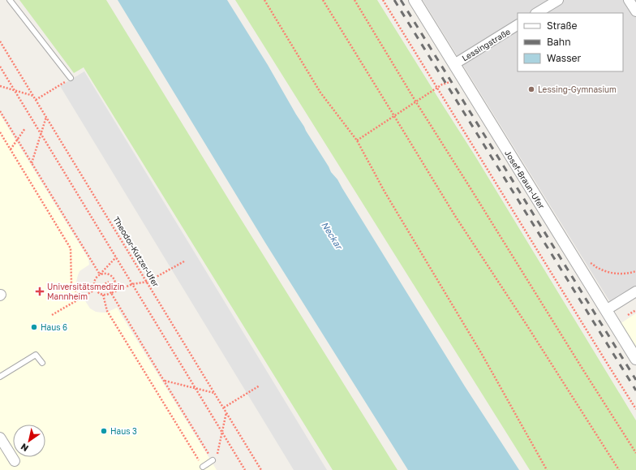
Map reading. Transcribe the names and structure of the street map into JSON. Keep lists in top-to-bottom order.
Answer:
{
  "streets": {
    "street": ["Lessingstraße", "Josef-Braun-Ufer"],
    "path": ["Theodor-Kutzer-Ufer"]
  },
  "crossings": [
    ["Lessingstraße", "Josef-Braun-Ufer"]
  ],
  "water": ["Neckar"],
  "places": {
    "other": ["Lessing-Gymnasium", "Haus 6", "Haus 3"],
    "health": ["Universitätsmedizin Mannheim"]
  },
  "legend": ["Straße", "Bahn", "Wasser"],
  "north": "bottom left"
}
